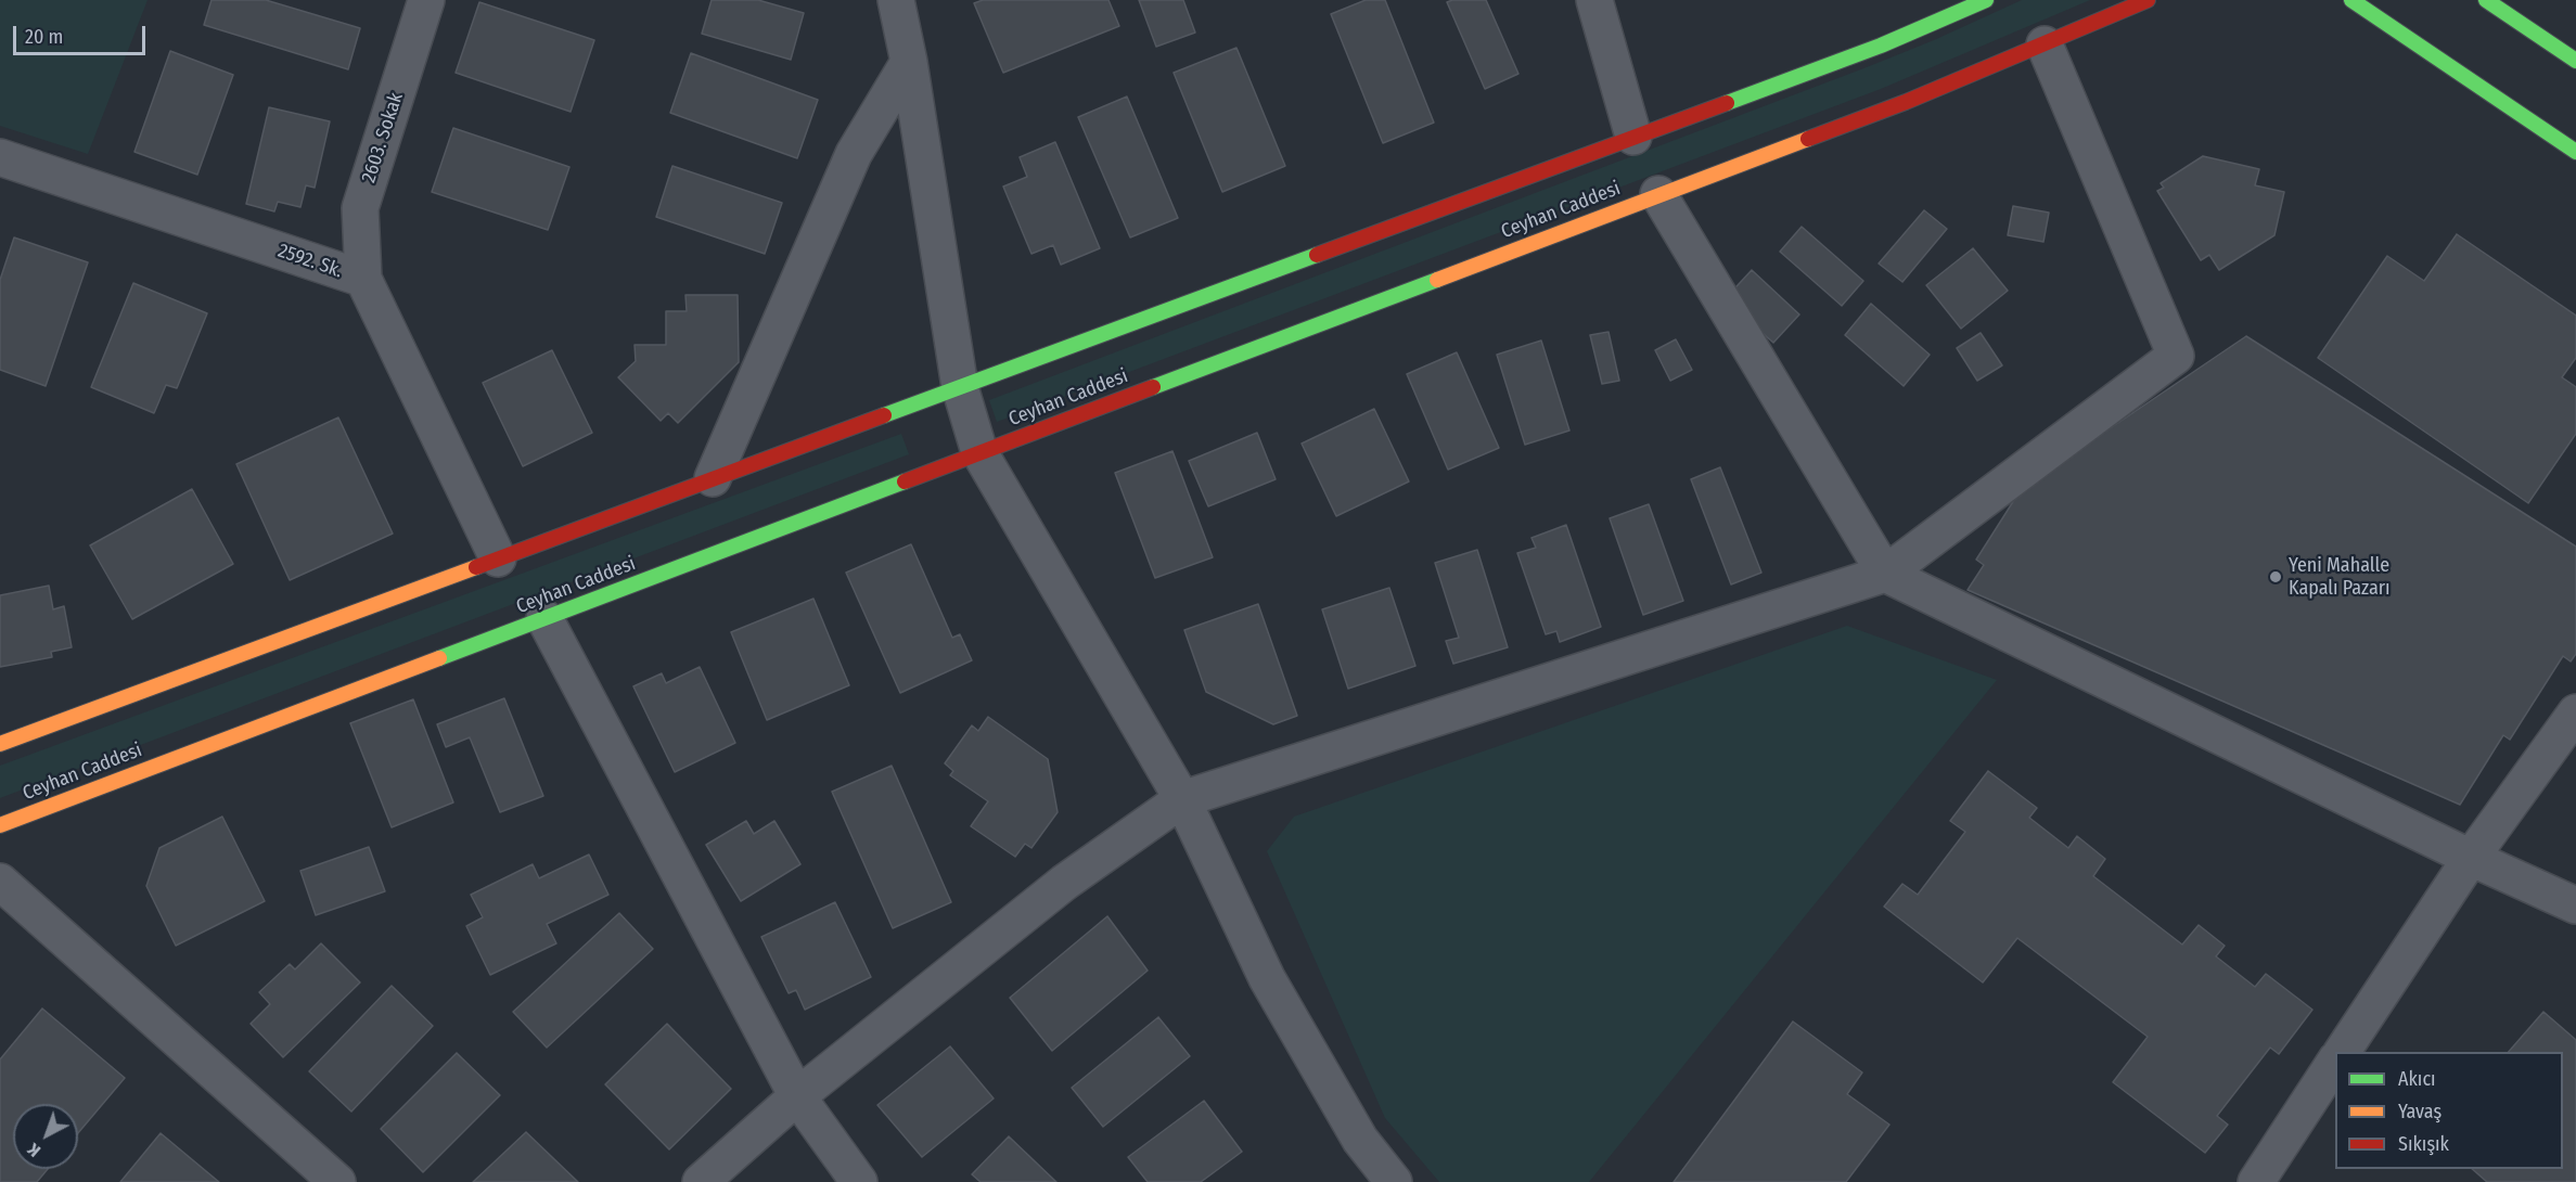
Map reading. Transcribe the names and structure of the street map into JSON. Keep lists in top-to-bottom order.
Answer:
{
  "streets": {
    "street": ["2603. Sokak", "Ceyhan Caddesi", "2592. Sk."]
  },
  "crossings": [
    ["2603. Sokak", "2592. Sk."]
  ],
  "places": ["Yeni Mahalle Kapalı Pazarı"],
  "legend": ["Akıcı", "Yavaş", "Sıkışık"],
  "scale_bar": "20 m",
  "north": "bottom left"
}
